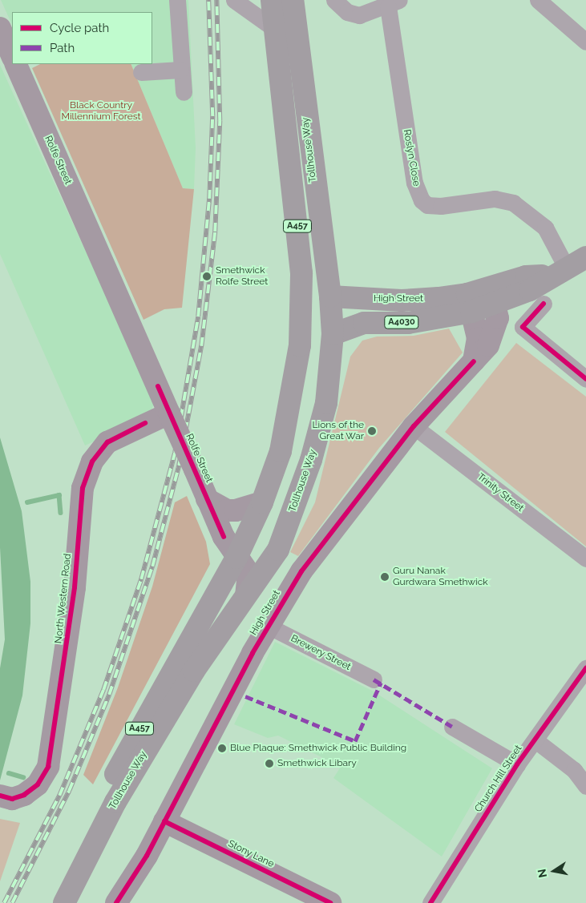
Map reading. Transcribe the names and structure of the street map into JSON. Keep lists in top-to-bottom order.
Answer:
{
  "streets": {
    "main road": [
      "Tollhouse Way",
      "Rolfe Street",
      "A457",
      "High Street",
      "A4030",
      "North Western Road",
      "Stony Lane"
    ],
    "street": [
      "Roslyn Close",
      "Trinity Street",
      "Brewery Street",
      "Church Hill Street"
    ]
  },
  "crossings": [
    ["Tollhouse Way", "Rolfe Street"],
    ["Tollhouse Way", "High Street"],
    ["Roslyn Close", "High Street"],
    ["Rolfe Street", "North Western Road"],
    ["High Street", "Trinity Street"],
    ["High Street", "Brewery Street"],
    ["High Street", "Stony Lane"]
  ],
  "parks": ["Black Country Millennium Forest"],
  "places": [
    "Smethwick Rolfe Street",
    "Lions of the Great War",
    "Guru Nanak Gurdwara Smethwick",
    "Blue Plaque: Smethwick Public Building",
    "Smethwick Libary"
  ],
  "legend": ["Cycle path", "Path"],
  "north": "left"
}
